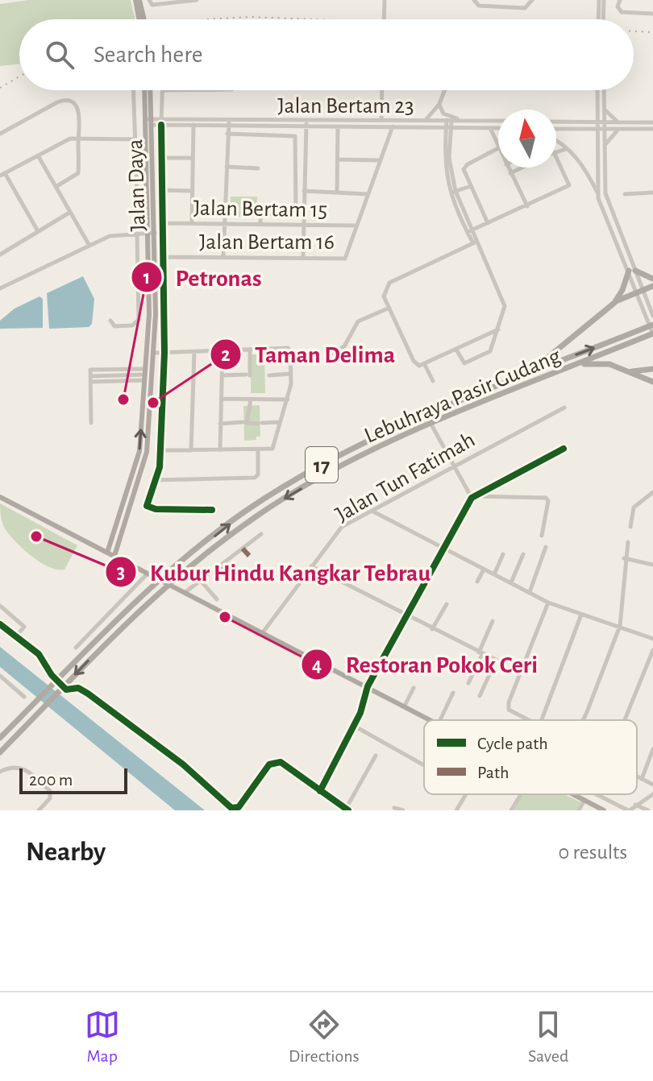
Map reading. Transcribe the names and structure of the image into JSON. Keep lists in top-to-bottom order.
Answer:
{
  "streets": {
    "highway": ["Lebuhraya Pasir Gudang", "17"],
    "main road": ["Jalan Daya"],
    "street": [
      "Jalan Bertam 23",
      "Jalan Bertam 15",
      "Jalan Bertam 16",
      "Jalan Tun Fatimah"
    ]
  },
  "crossings": [
    ["Jalan Bertam 23", "Jalan Daya"],
    ["Jalan Bertam 23", "Jalan Bertam 16"],
    ["Jalan Bertam 15", "Jalan Bertam 16"]
  ],
  "places": [
    "Petronas",
    "Taman Delima",
    "Kubur Hindu Kangkar Tebrau",
    "Restoran Pokok Ceri"
  ],
  "legend": ["Cycle path", "Path"],
  "scale_bar": "200 m",
  "north": "top",
  "page": {
    "search": "Search here",
    "scale": "200 m",
    "heading": ["Nearby", "0 results"],
    "nav": ["Map", "Directions", "Saved"]
  }
}
